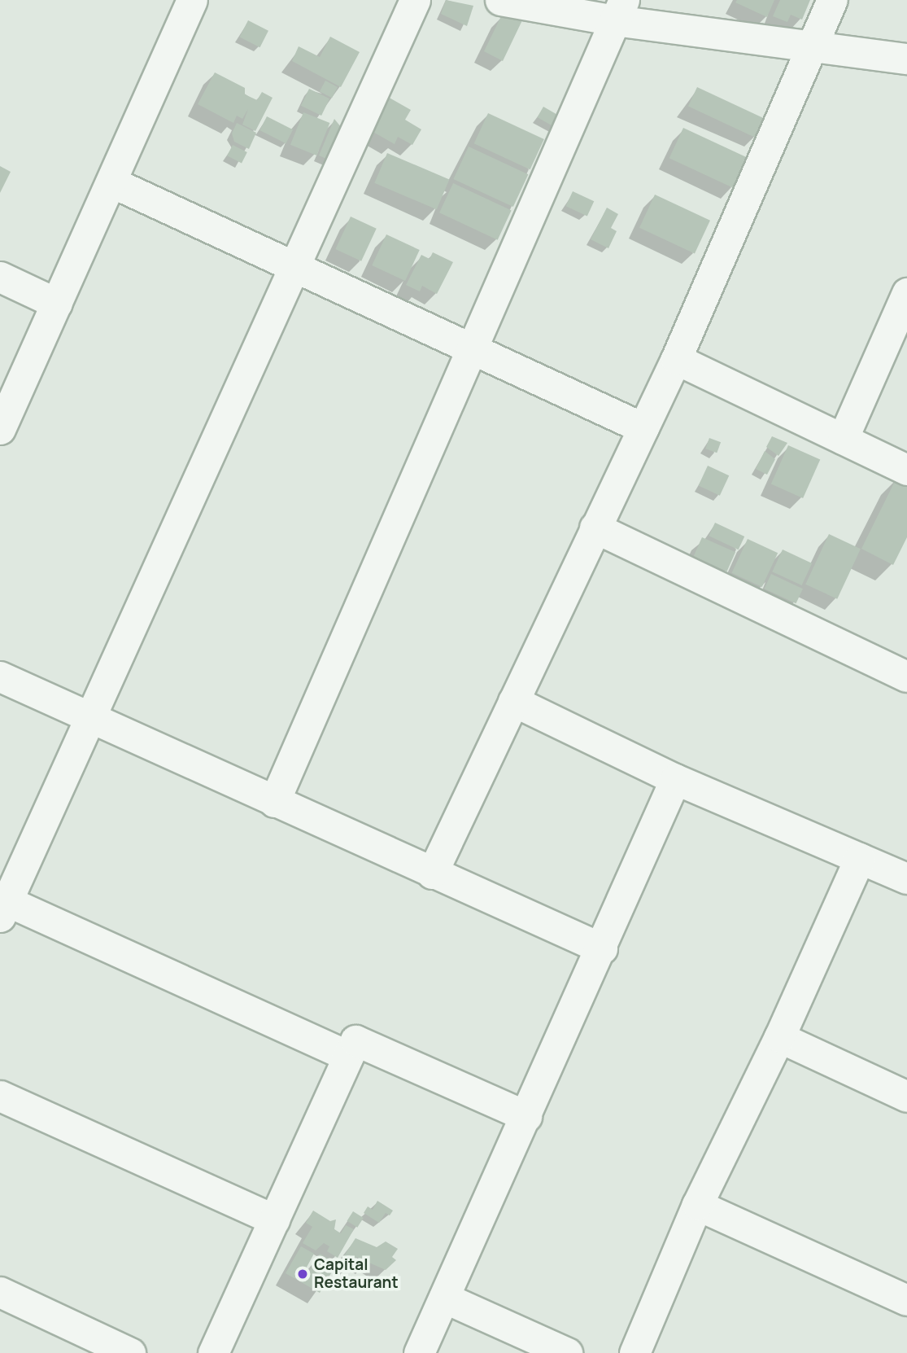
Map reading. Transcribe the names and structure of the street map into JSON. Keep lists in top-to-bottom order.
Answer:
{
  "places": ["Capital Restaurant"]
}
